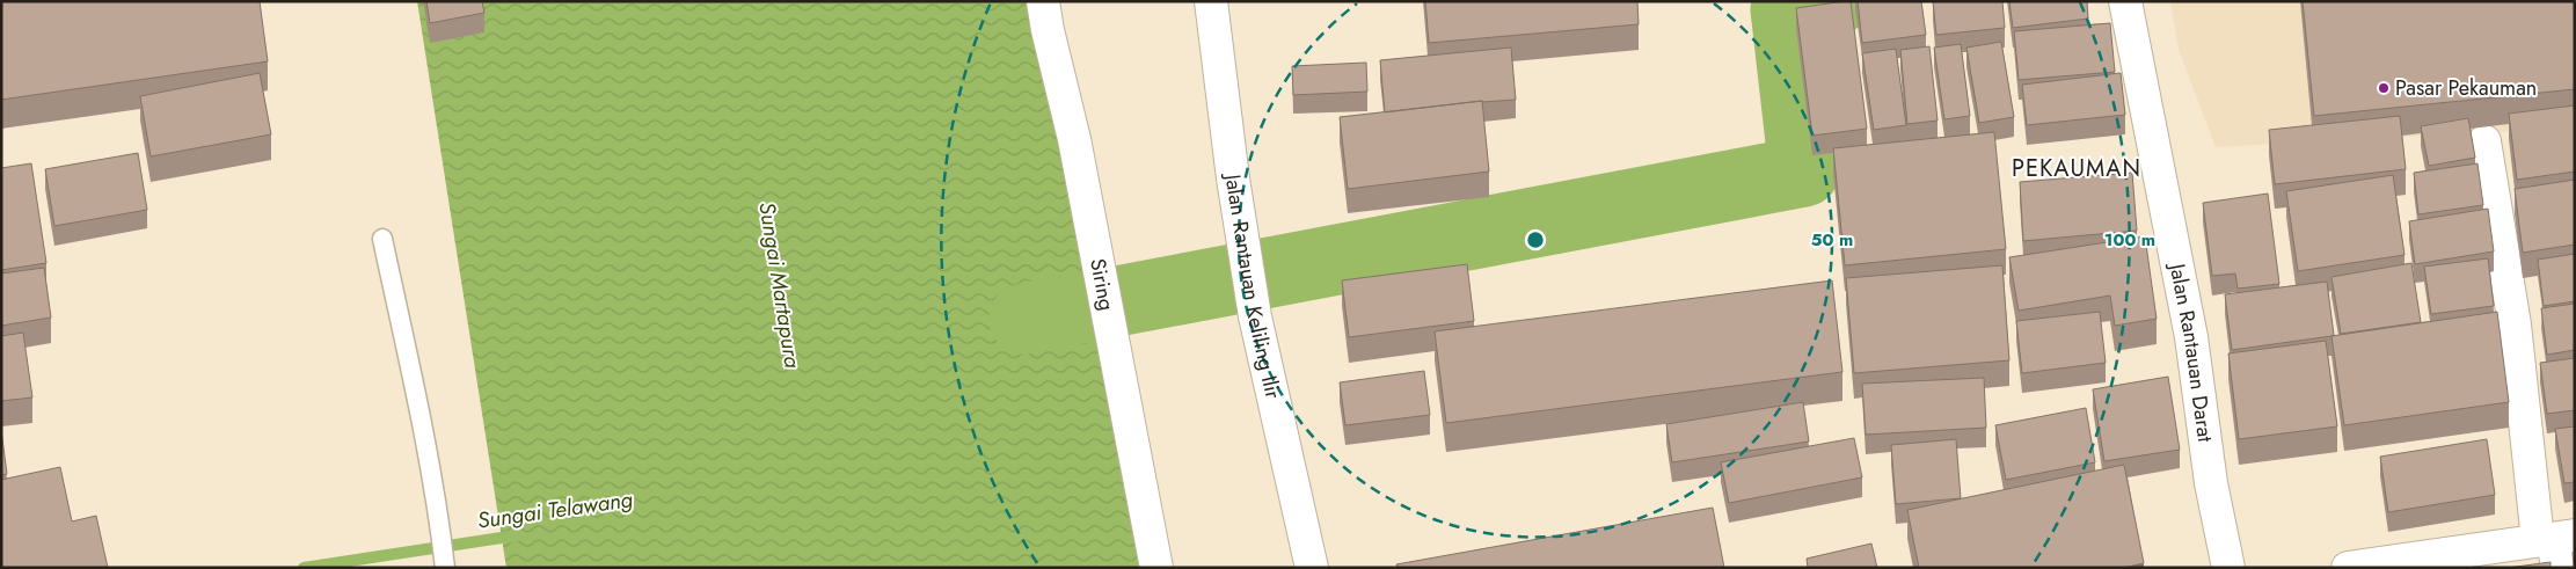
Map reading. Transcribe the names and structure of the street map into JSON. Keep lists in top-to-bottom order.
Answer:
{
  "streets": {
    "street": ["Siring", "Jalan Rantauan Keliling Ilir", "Jalan Rantauan Darat"]
  },
  "districts": ["PEKAUMAN"],
  "water": ["Sungai Martapura", "Sungai Telawang"],
  "places": ["Pasar Pekauman"],
  "rings": ["50 m", "100 m"]
}
